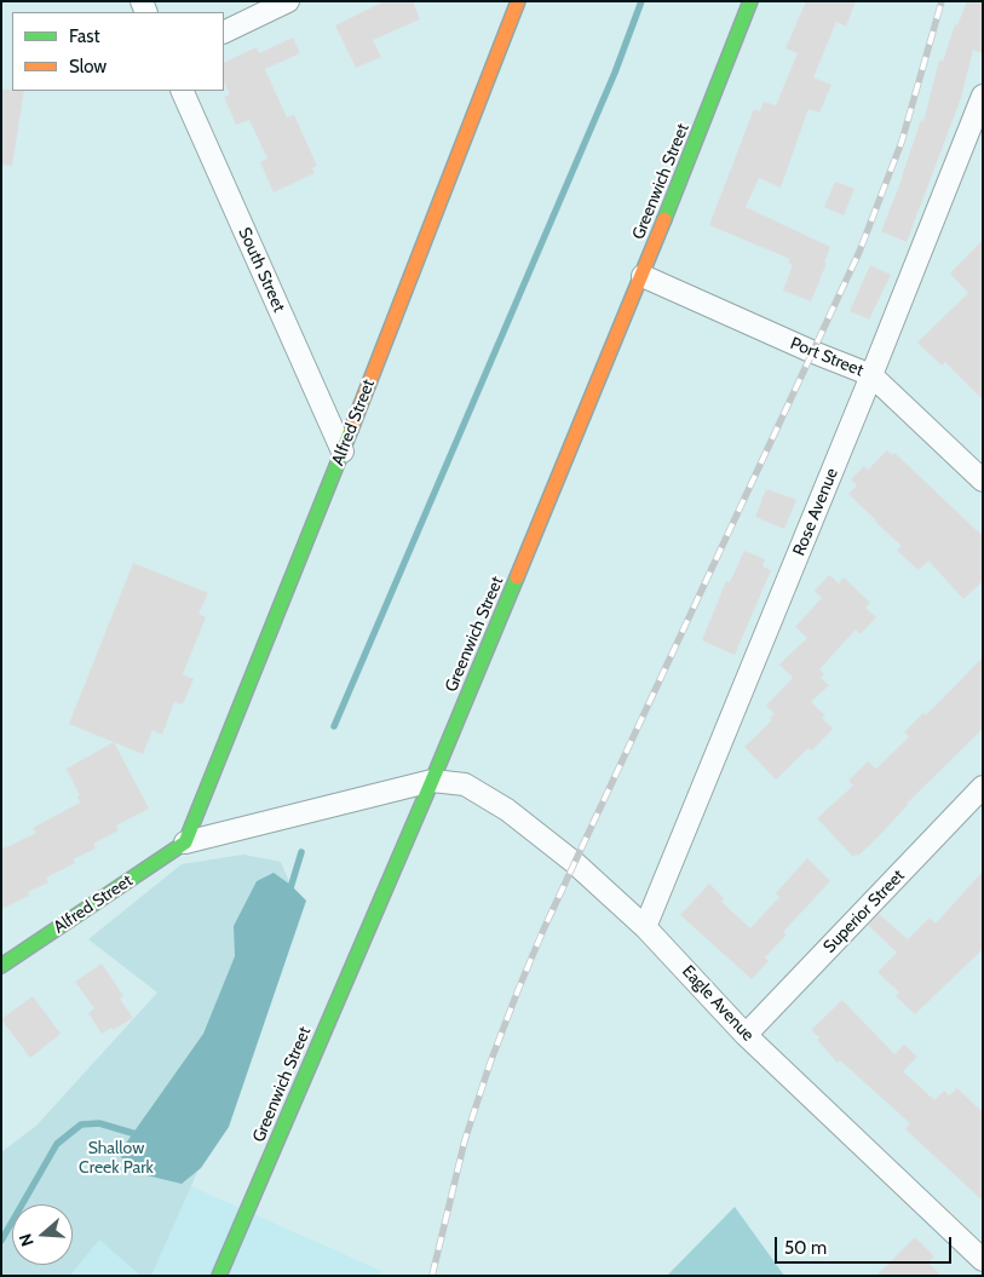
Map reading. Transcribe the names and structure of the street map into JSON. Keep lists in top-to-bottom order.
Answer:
{
  "streets": {
    "street": [
      "Greenwich Street",
      "South Street",
      "Port Street",
      "Alfred Street",
      "Rose Avenue",
      "Superior Street",
      "Eagle Avenue"
    ]
  },
  "crossings": [
    ["Greenwich Street", "Port Street"],
    ["Greenwich Street", "Alfred Street"],
    ["Greenwich Street", "Eagle Avenue"],
    ["South Street", "Alfred Street"],
    ["Port Street", "Rose Avenue"],
    ["Alfred Street", "Eagle Avenue"],
    ["Rose Avenue", "Eagle Avenue"],
    ["Superior Street", "Eagle Avenue"]
  ],
  "parks": ["Shallow Creek Park"],
  "legend": ["Fast", "Slow"],
  "scale_bar": "50 m",
  "north": "left"
}
